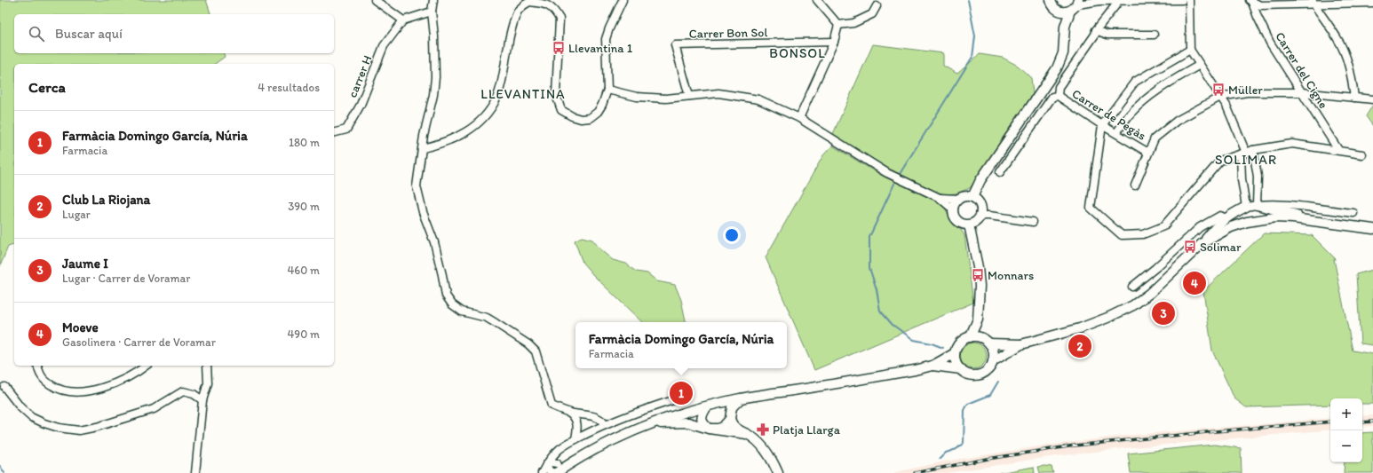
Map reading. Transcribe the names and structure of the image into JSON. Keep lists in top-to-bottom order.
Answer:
{
  "streets": {
    "street": [
      "Carrer Bon Sol",
      "Carrer del Cigne",
      "carrer H",
      "Carrer de Pegàs"
    ]
  },
  "districts": ["BONSOL", "LLEVANTINA", "SOLIMAR"],
  "places": {
    "bus stop": [
      "Llevantina 1",
      "Müller",
      "Solimar",
      "Monnars"
    ],
    "pharmacy": ["Platja Llarga"]
  },
  "page": {
    "search": "Buscar aquí",
    "heading": ["Cerca", "4 resultados"],
    "list": [
      {
        "mark": "1",
        "name": "Farmàcia Domingo García, Núria",
        "note": "Farmacia",
        "value": "180 m"
      },
      {
        "mark": "2",
        "name": "Club La Riojana",
        "note": "Lugar",
        "value": "390 m"
      },
      {
        "mark": "3",
        "name": "Jaume I",
        "note": "Lugar · Carrer de Voramar",
        "value": "460 m"
      },
      {
        "mark": "4",
        "name": "Moeve",
        "note": "Gasolinera · Carrer de Voramar",
        "value": "490 m"
      }
    ],
    "pins": [
      "4",
      "3",
      "2",
      "1"
    ],
    "popup": ["Farmàcia Domingo García, Núria", "Farmacia"],
    "map_buttons": ["+", "−"]
  }
}
